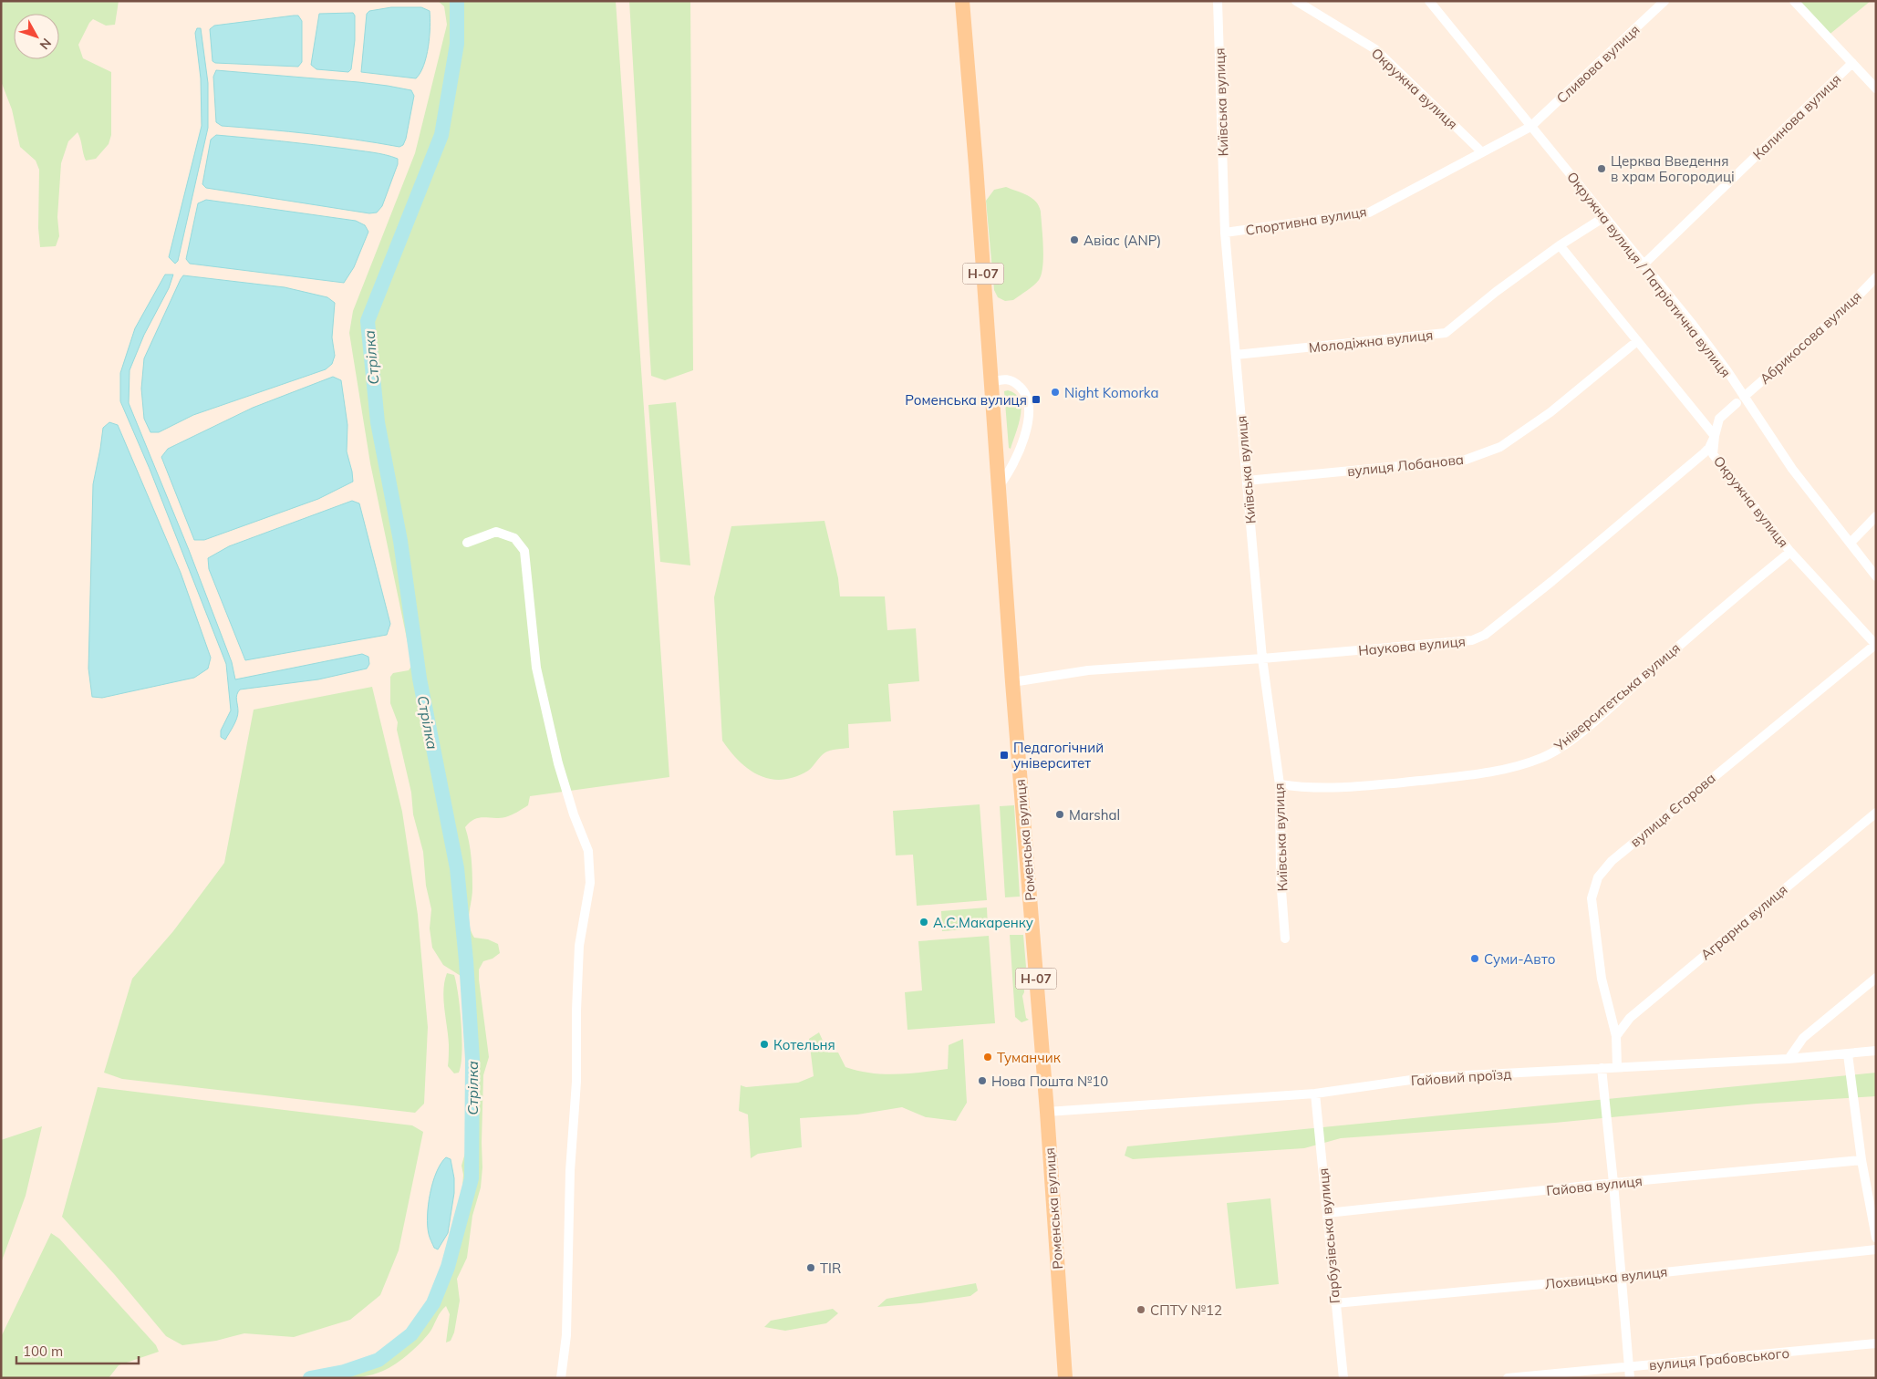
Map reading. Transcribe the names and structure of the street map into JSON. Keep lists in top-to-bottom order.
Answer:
{
  "streets": {
    "main road": ["Н-07", "Роменська вулиця"],
    "street": [
      "Сливова вулиця",
      "Окружна вулиця",
      "Київська вулиця",
      "Калинова вулиця",
      "Спортивна вулиця",
      "Окружна вулиця / Патріотична вулиця",
      "Абрикосова вулиця",
      "Молодіжна вулиця",
      "вулиця Лобанова",
      "Наукова вулиця",
      "Університетська вулиця",
      "вулиця Єгорова",
      "Аграрна вулиця",
      "Гайовий проїзд",
      "Гайова вулиця",
      "Гарбузівська вулиця",
      "Лохвицька вулиця",
      "вулиця Грабовського"
    ]
  },
  "crossings": [
    ["Сливова вулиця", "Окружна вулиця"],
    ["Сливова вулиця", "Спортивна вулиця"],
    ["Сливова вулиця", "Окружна вулиця / Патріотична вулиця"],
    ["Окружна вулиця", "Спортивна вулиця"],
    ["Окружна вулиця", "Абрикосова вулиця"],
    ["Окружна вулиця", "Молодіжна вулиця"],
    ["Окружна вулиця", "вулиця Лобанова"],
    ["Окружна вулиця", "Наукова вулиця"],
    ["Окружна вулиця", "Університетська вулиця"],
    ["Окружна вулиця", "вулиця Єгорова"],
    ["Київська вулиця", "Спортивна вулиця"],
    ["Київська вулиця", "Молодіжна вулиця"],
    ["Київська вулиця", "вулиця Лобанова"],
    ["Київська вулиця", "Наукова вулиця"],
    ["Київська вулиця", "Університетська вулиця"],
    ["Калинова вулиця", "Окружна вулиця / Патріотична вулиця"],
    ["Окружна вулиця / Патріотична вулиця", "Абрикосова вулиця"],
    ["Окружна вулиця / Патріотична вулиця", "Молодіжна вулиця"],
    ["Абрикосова вулиця", "Наукова вулиця"],
    ["Наукова вулиця", "Роменська вулиця"],
    ["вулиця Єгорова", "Аграрна вулиця"],
    ["вулиця Єгорова", "Гайовий проїзд"],
    ["Роменська вулиця", "Гайовий проїзд"],
    ["Гайовий проїзд", "Гарбузівська вулиця"],
    ["Гайова вулиця", "Гарбузівська вулиця"],
    ["Гарбузівська вулиця", "Лохвицька вулиця"]
  ],
  "water": ["Стрілка"],
  "places": {
    "other": [
      "Церква Введення в храм Богородиці",
      "Авіас (ANP)",
      "Night Komorka",
      "Marshal",
      "А.С.Макаренку",
      "Суми-Авто",
      "Котельня",
      "Туманчик",
      "Нова Пошта №10",
      "TIR",
      "СПТУ №12"
    ],
    "transit": ["Роменська вулиця", "Педагогічний університет"]
  },
  "scale_bar": "100 m",
  "north": "bottom right"
}
